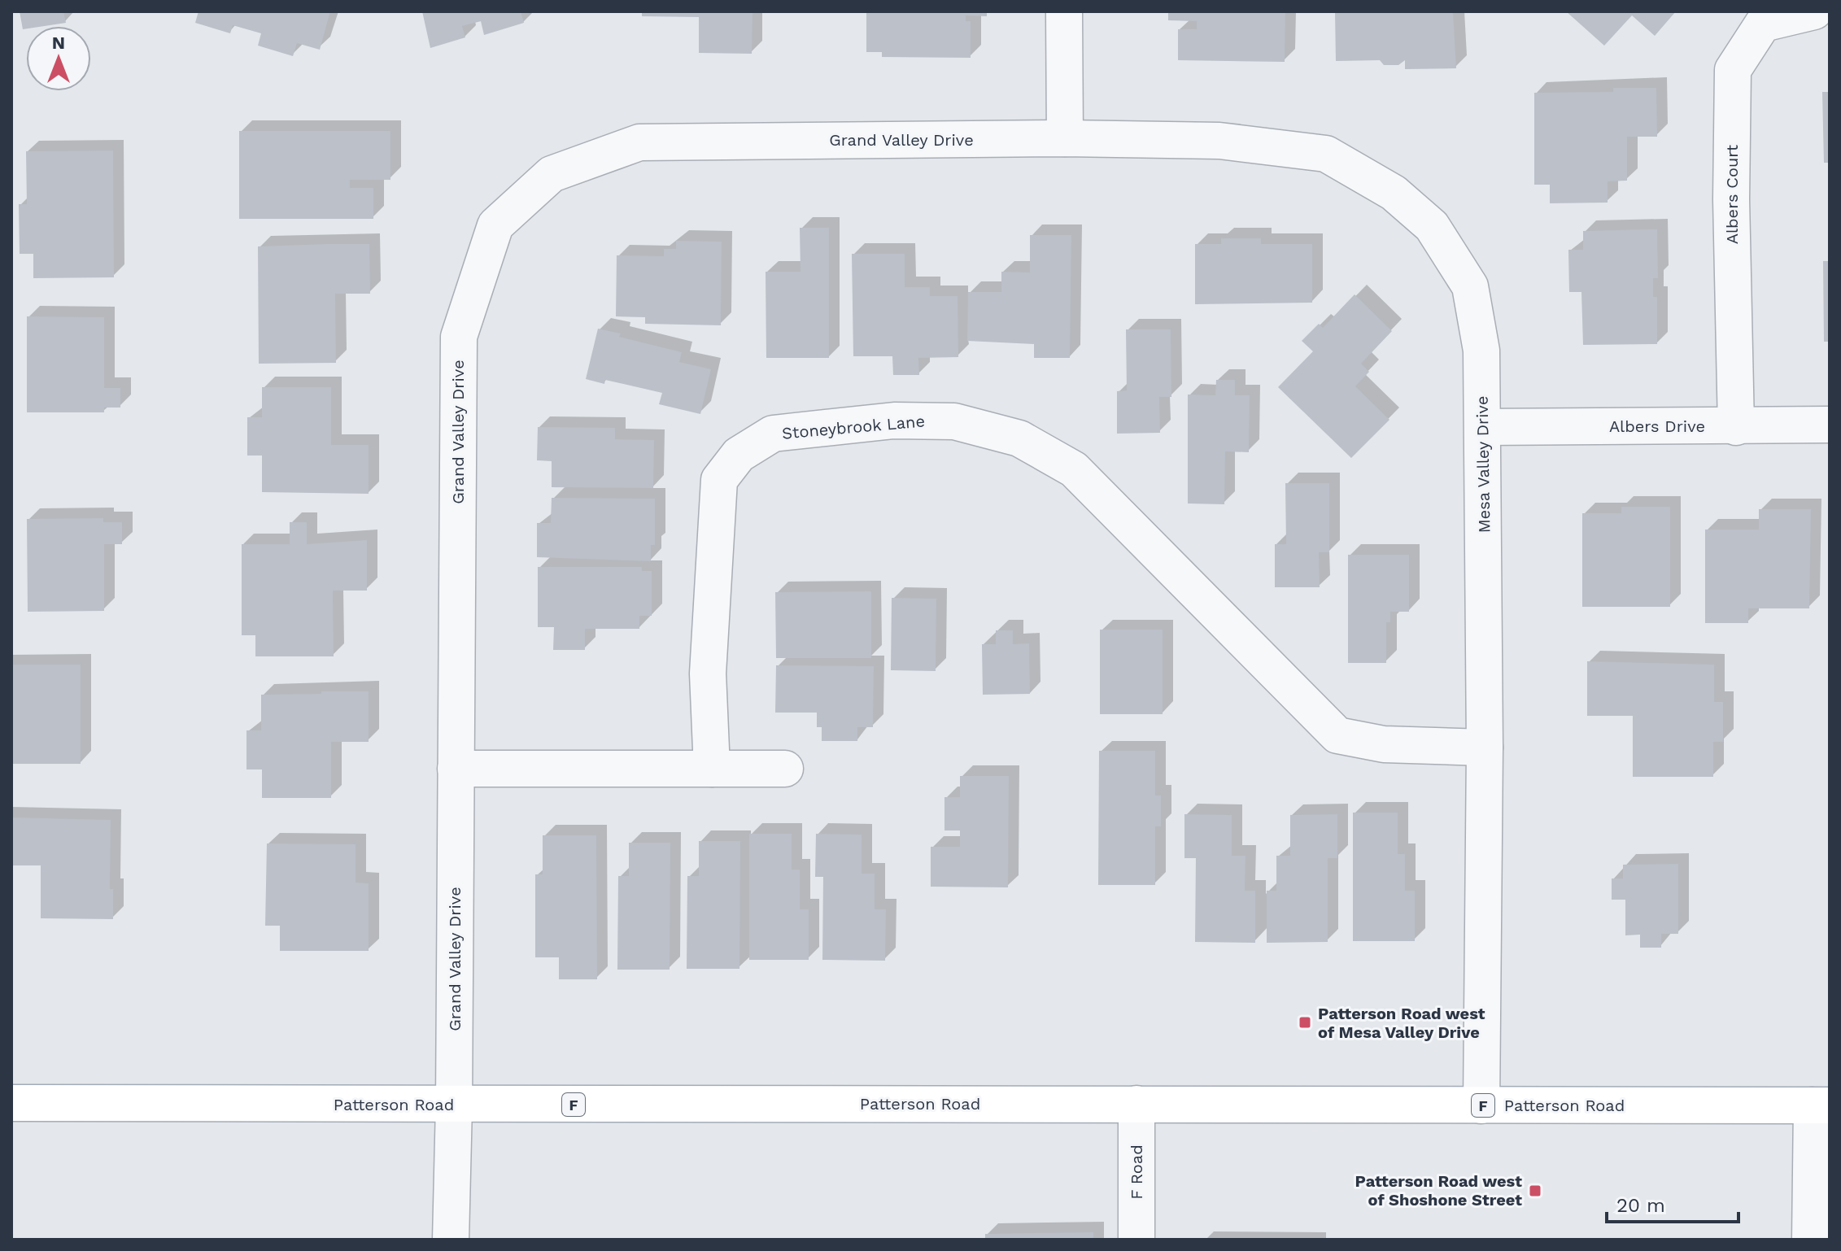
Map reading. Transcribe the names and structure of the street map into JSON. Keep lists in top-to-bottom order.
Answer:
{
  "streets": {
    "main road": ["Patterson Road", "F"],
    "street": [
      "Grand Valley Drive",
      "Albers Court",
      "Albers Drive",
      "Stoneybrook Lane",
      "Mesa Valley Drive",
      "F Road"
    ]
  },
  "crossings": [
    ["Grand Valley Drive", "Mesa Valley Drive"],
    ["Grand Valley Drive", "Patterson Road"],
    ["Albers Court", "Albers Drive"],
    ["Albers Drive", "Mesa Valley Drive"],
    ["Stoneybrook Lane", "Mesa Valley Drive"],
    ["Mesa Valley Drive", "Patterson Road"],
    ["Patterson Road", "F Road"]
  ],
  "places": {
    "transit": ["Patterson Road west of Mesa Valley Drive", "Patterson Road west of Shoshone Street"]
  },
  "scale_bar": "20 m",
  "north": "top"
}
